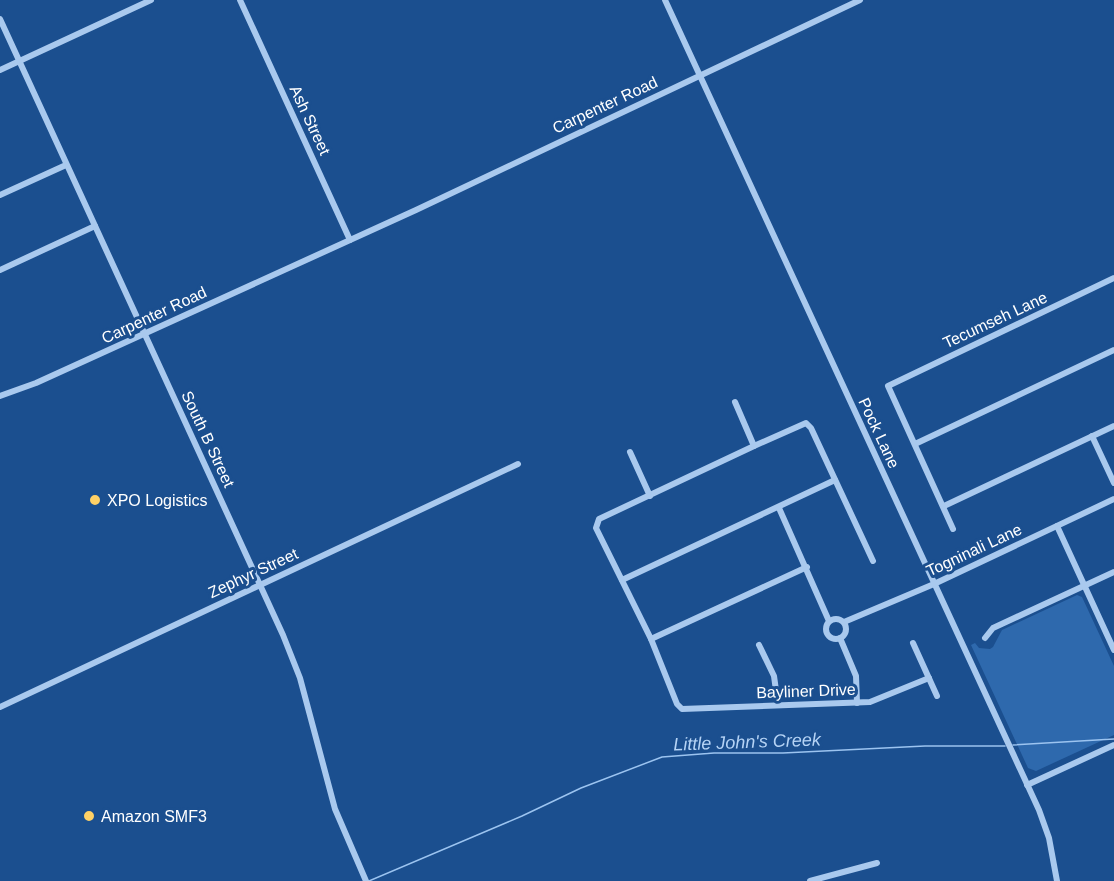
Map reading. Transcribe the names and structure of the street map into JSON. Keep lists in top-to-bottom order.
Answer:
{
  "streets": {
    "street": [
      "Carpenter Road",
      "Ash Street",
      "Tecumseh Lane",
      "Pock Lane",
      "South B Street",
      "Togninali Lane",
      "Zephyr Street",
      "Bayliner Drive"
    ]
  },
  "crossings": [
    ["Carpenter Road", "Ash Street"],
    ["Carpenter Road", "Pock Lane"],
    ["Carpenter Road", "South B Street"],
    ["Pock Lane", "Togninali Lane"],
    ["South B Street", "Zephyr Street"]
  ],
  "water": ["Little John's Creek"],
  "places": ["XPO Logistics", "Amazon SMF3"]
}
